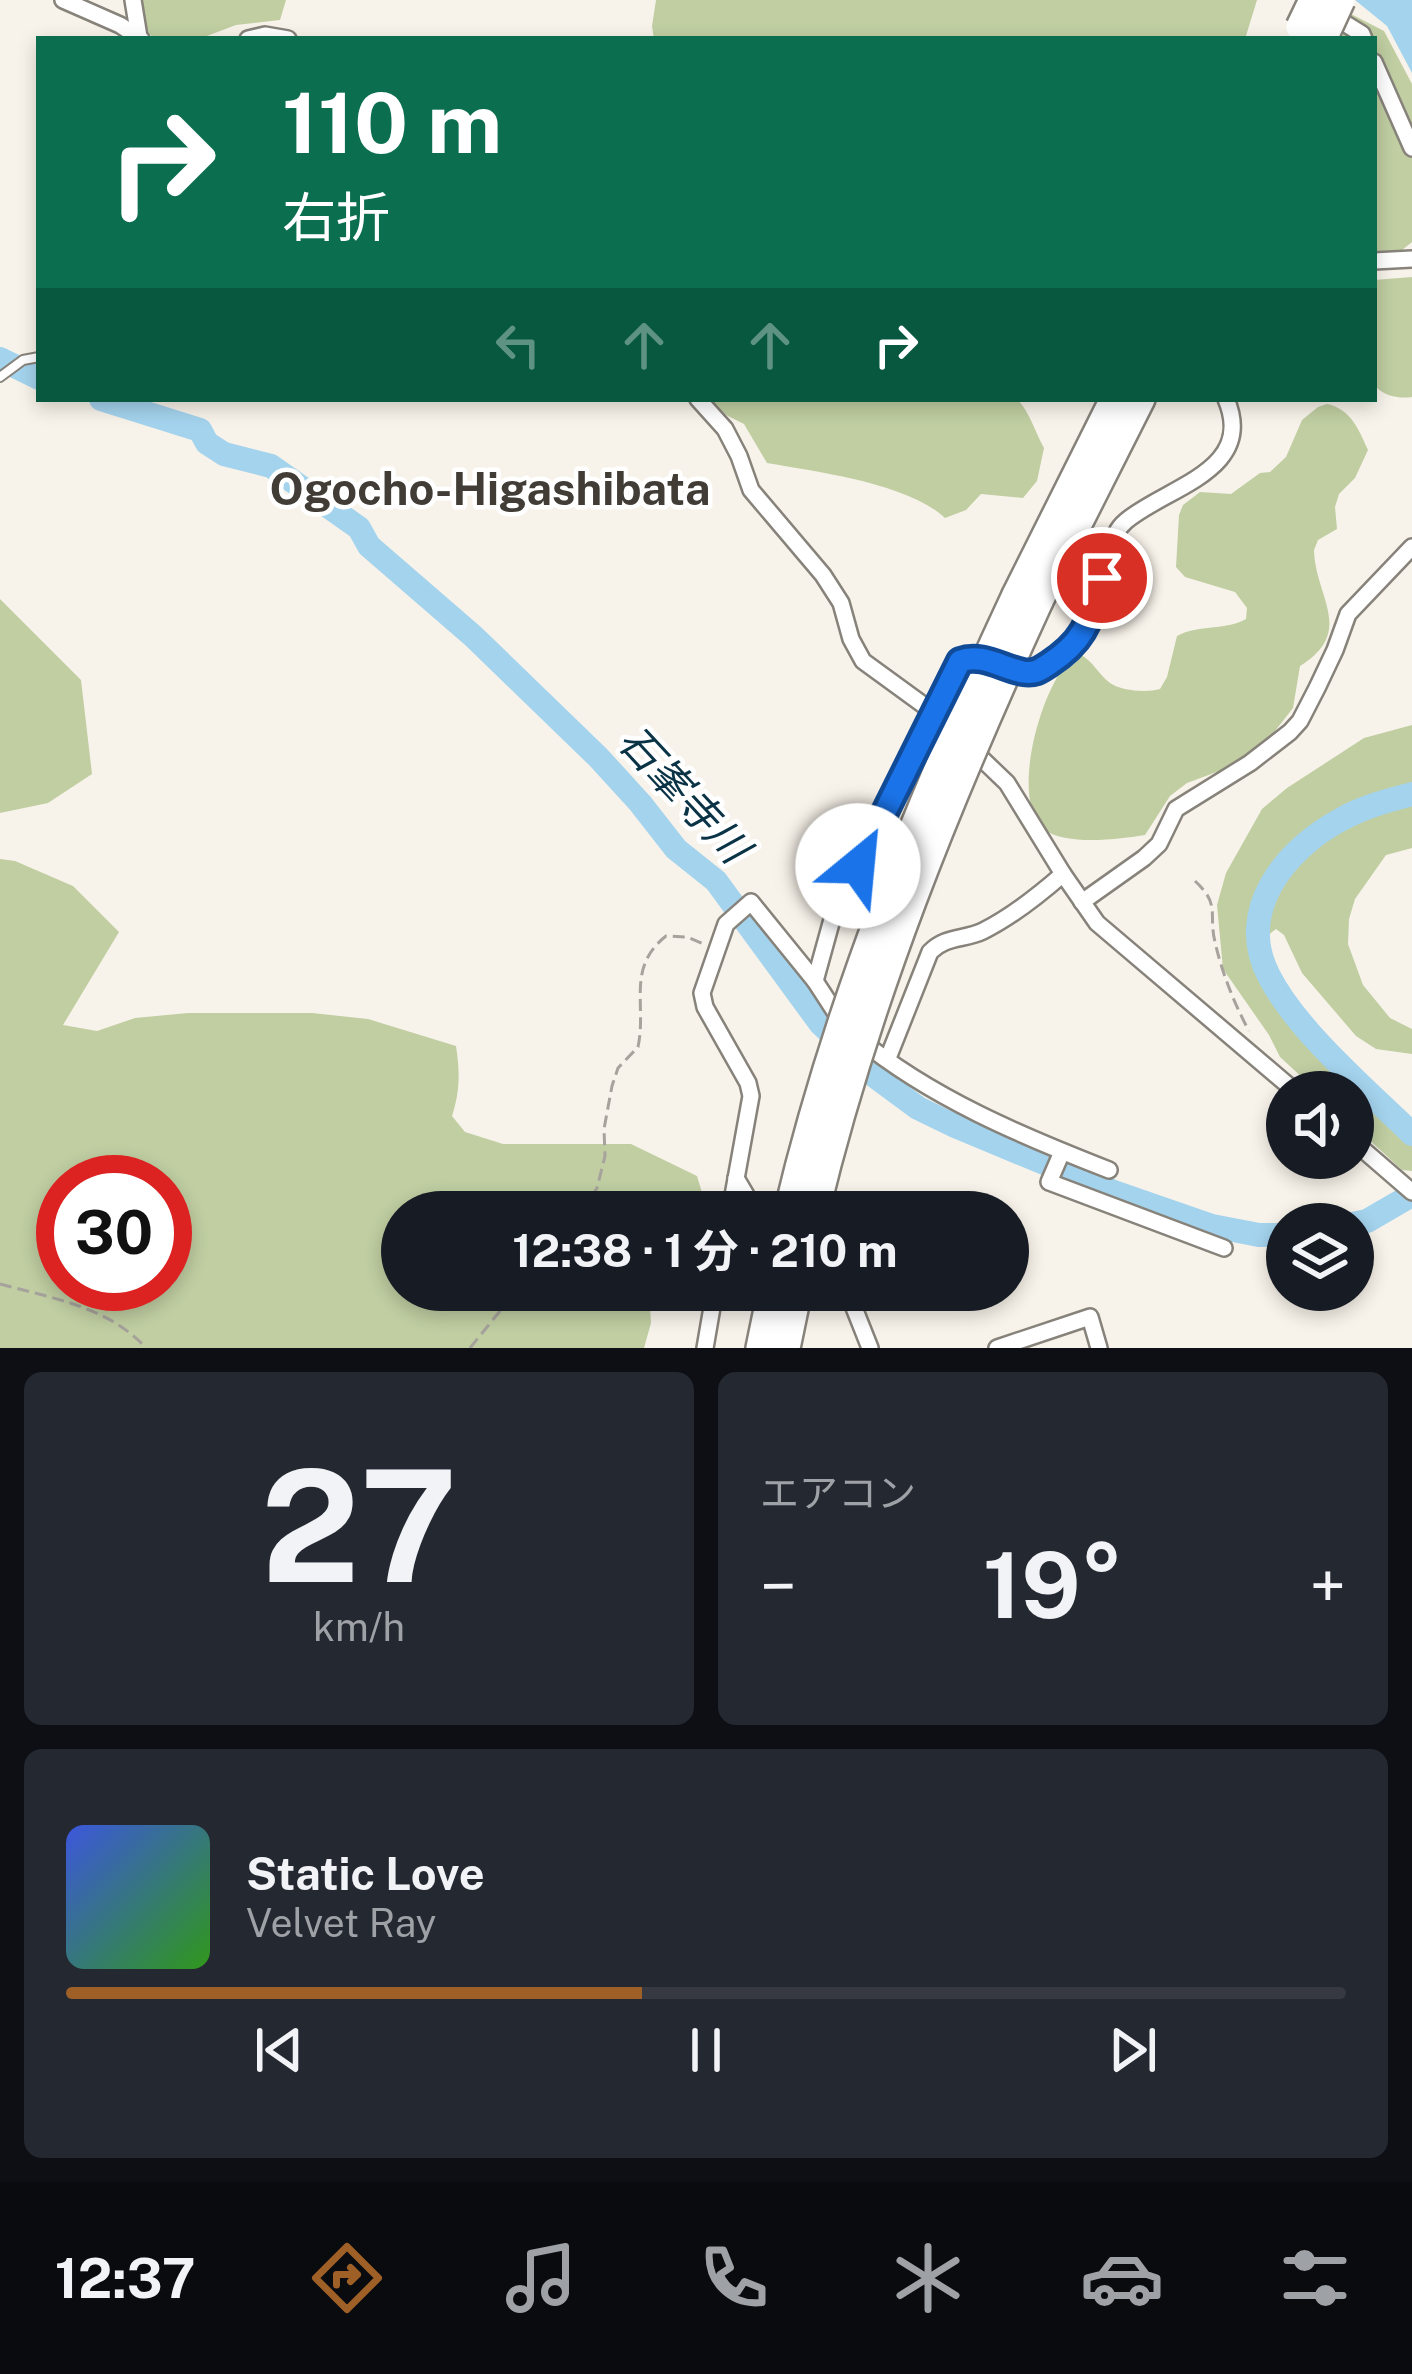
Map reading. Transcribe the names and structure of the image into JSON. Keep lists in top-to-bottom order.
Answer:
{
  "districts": ["Ogocho-Higashibata"],
  "water": ["石峯寺川"],
  "page": {
    "turn": ["110 m", "右折"],
    "limit": "30",
    "trip": "12:38 · 1 分 · 210 m",
    "tile": [
      ["27", "km/h"],
      "エアコン"
    ],
    "heat": ["−", "19°", "+"],
    "song": ["Static Love", "Velvet Ray"],
    "tabs": "12:37"
  }
}
